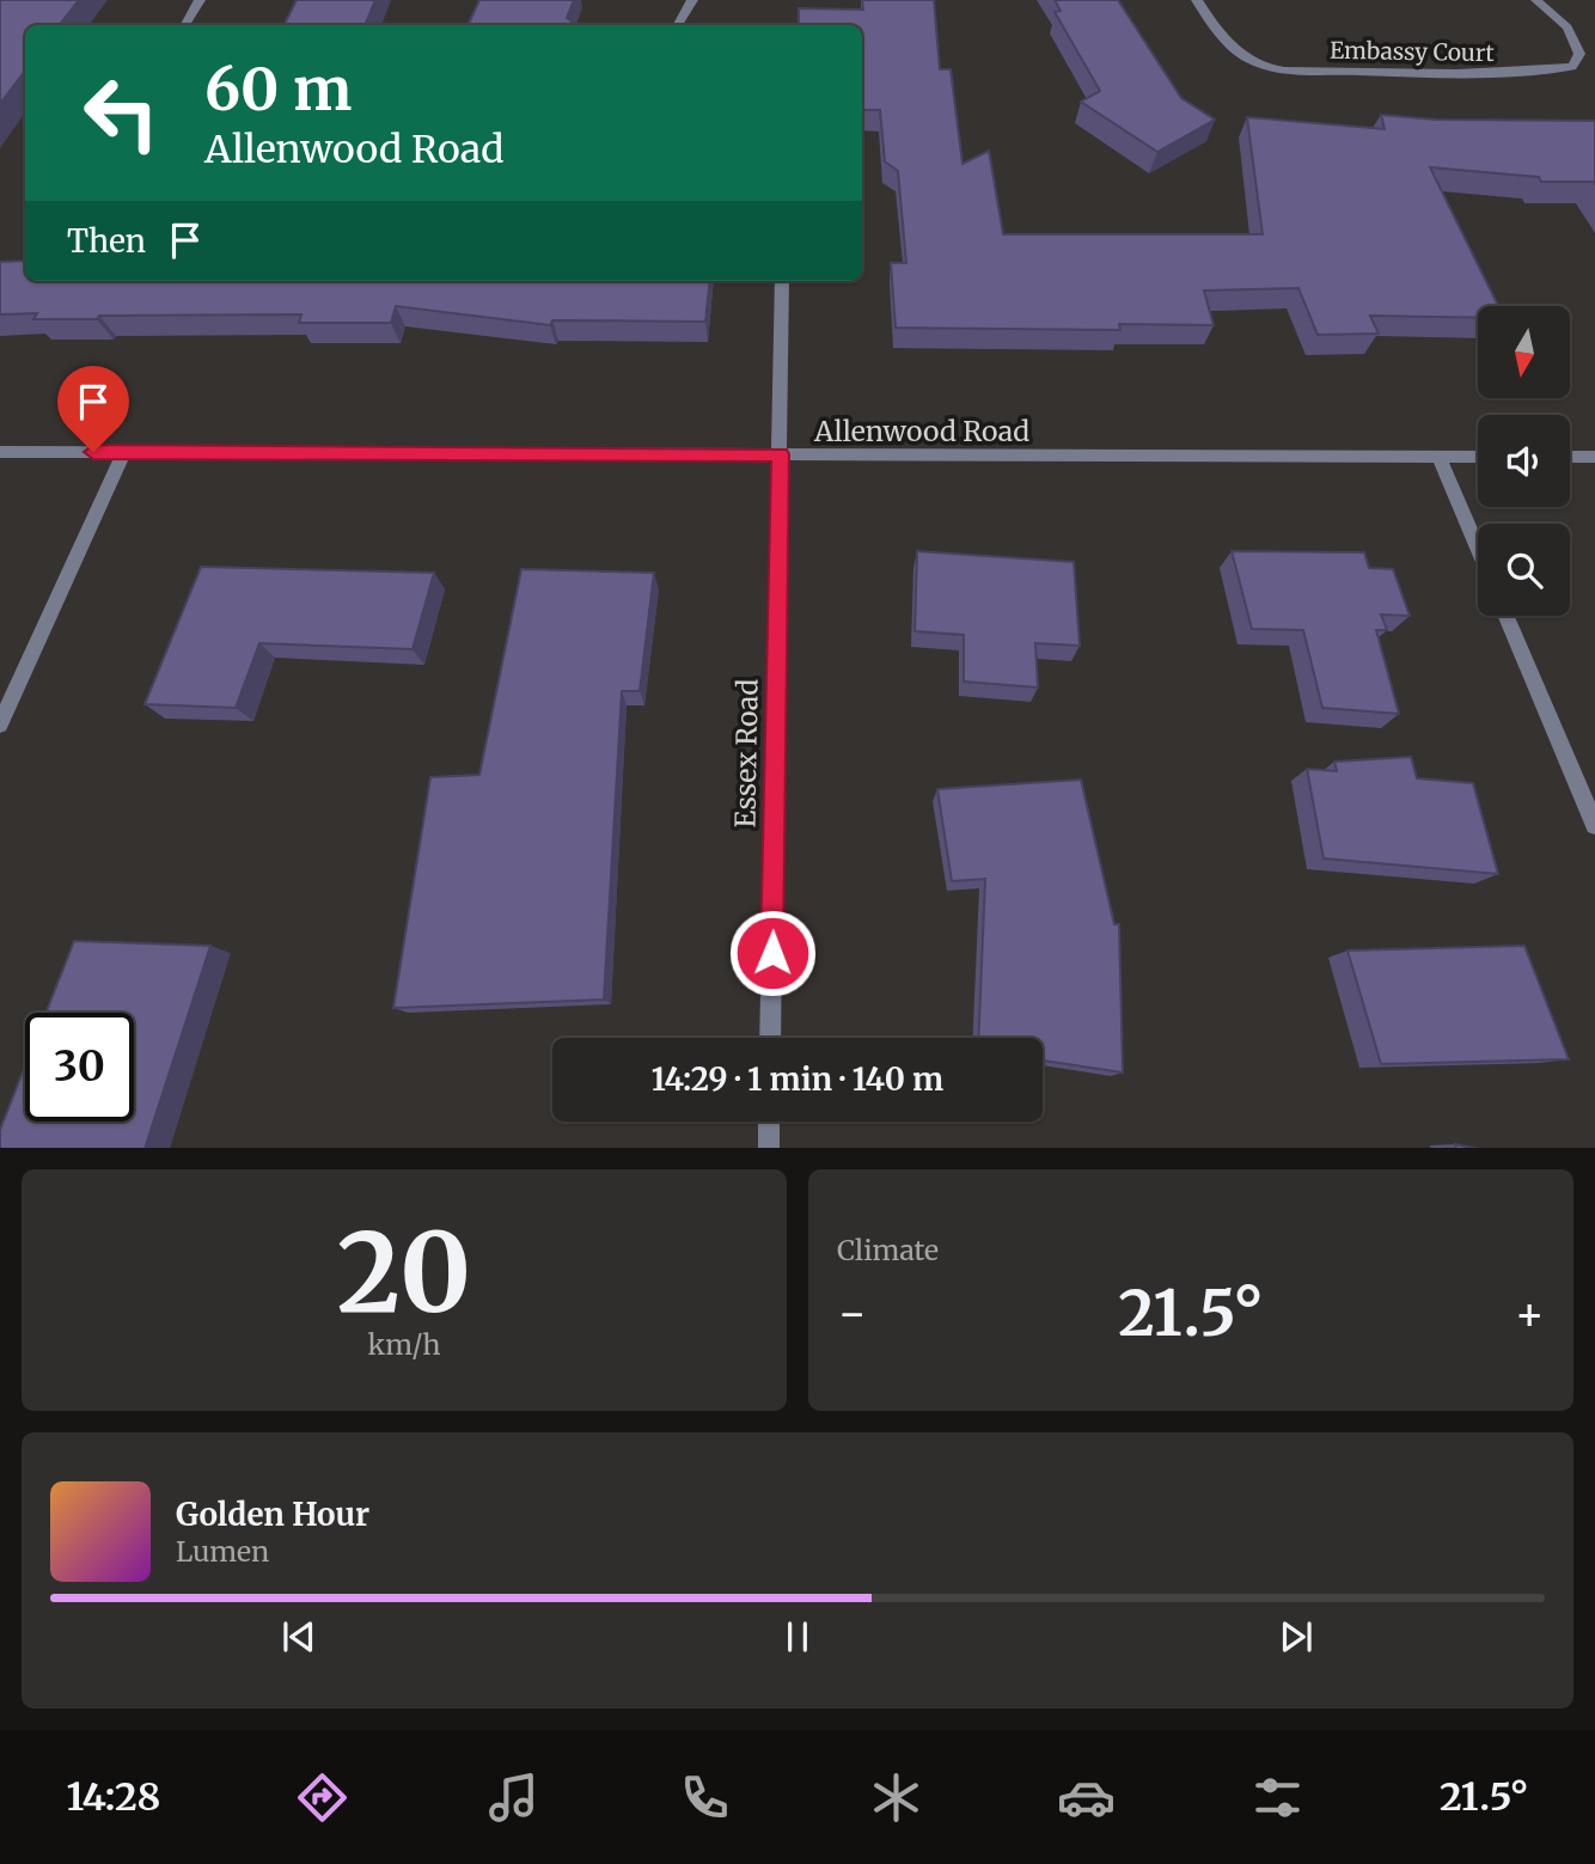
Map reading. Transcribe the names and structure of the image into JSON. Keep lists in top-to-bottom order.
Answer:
{
  "streets": {
    "street": ["Embassy Court", "Allenwood Road", "Essex Road"]
  },
  "crossings": [
    ["Allenwood Road", "Essex Road"]
  ],
  "north": "bottom",
  "page": {
    "turn": ["60 m", "Allenwood Road"],
    "then": "Then",
    "limit": "30",
    "trip": "14:29 · 1 min · 140 m",
    "tile": [
      ["20", "km/h"],
      "Climate"
    ],
    "heat": ["−", "21.5°", "+"],
    "song": ["Golden Hour", "Lumen"],
    "tabs": ["14:28", "21.5°"]
  }
}
